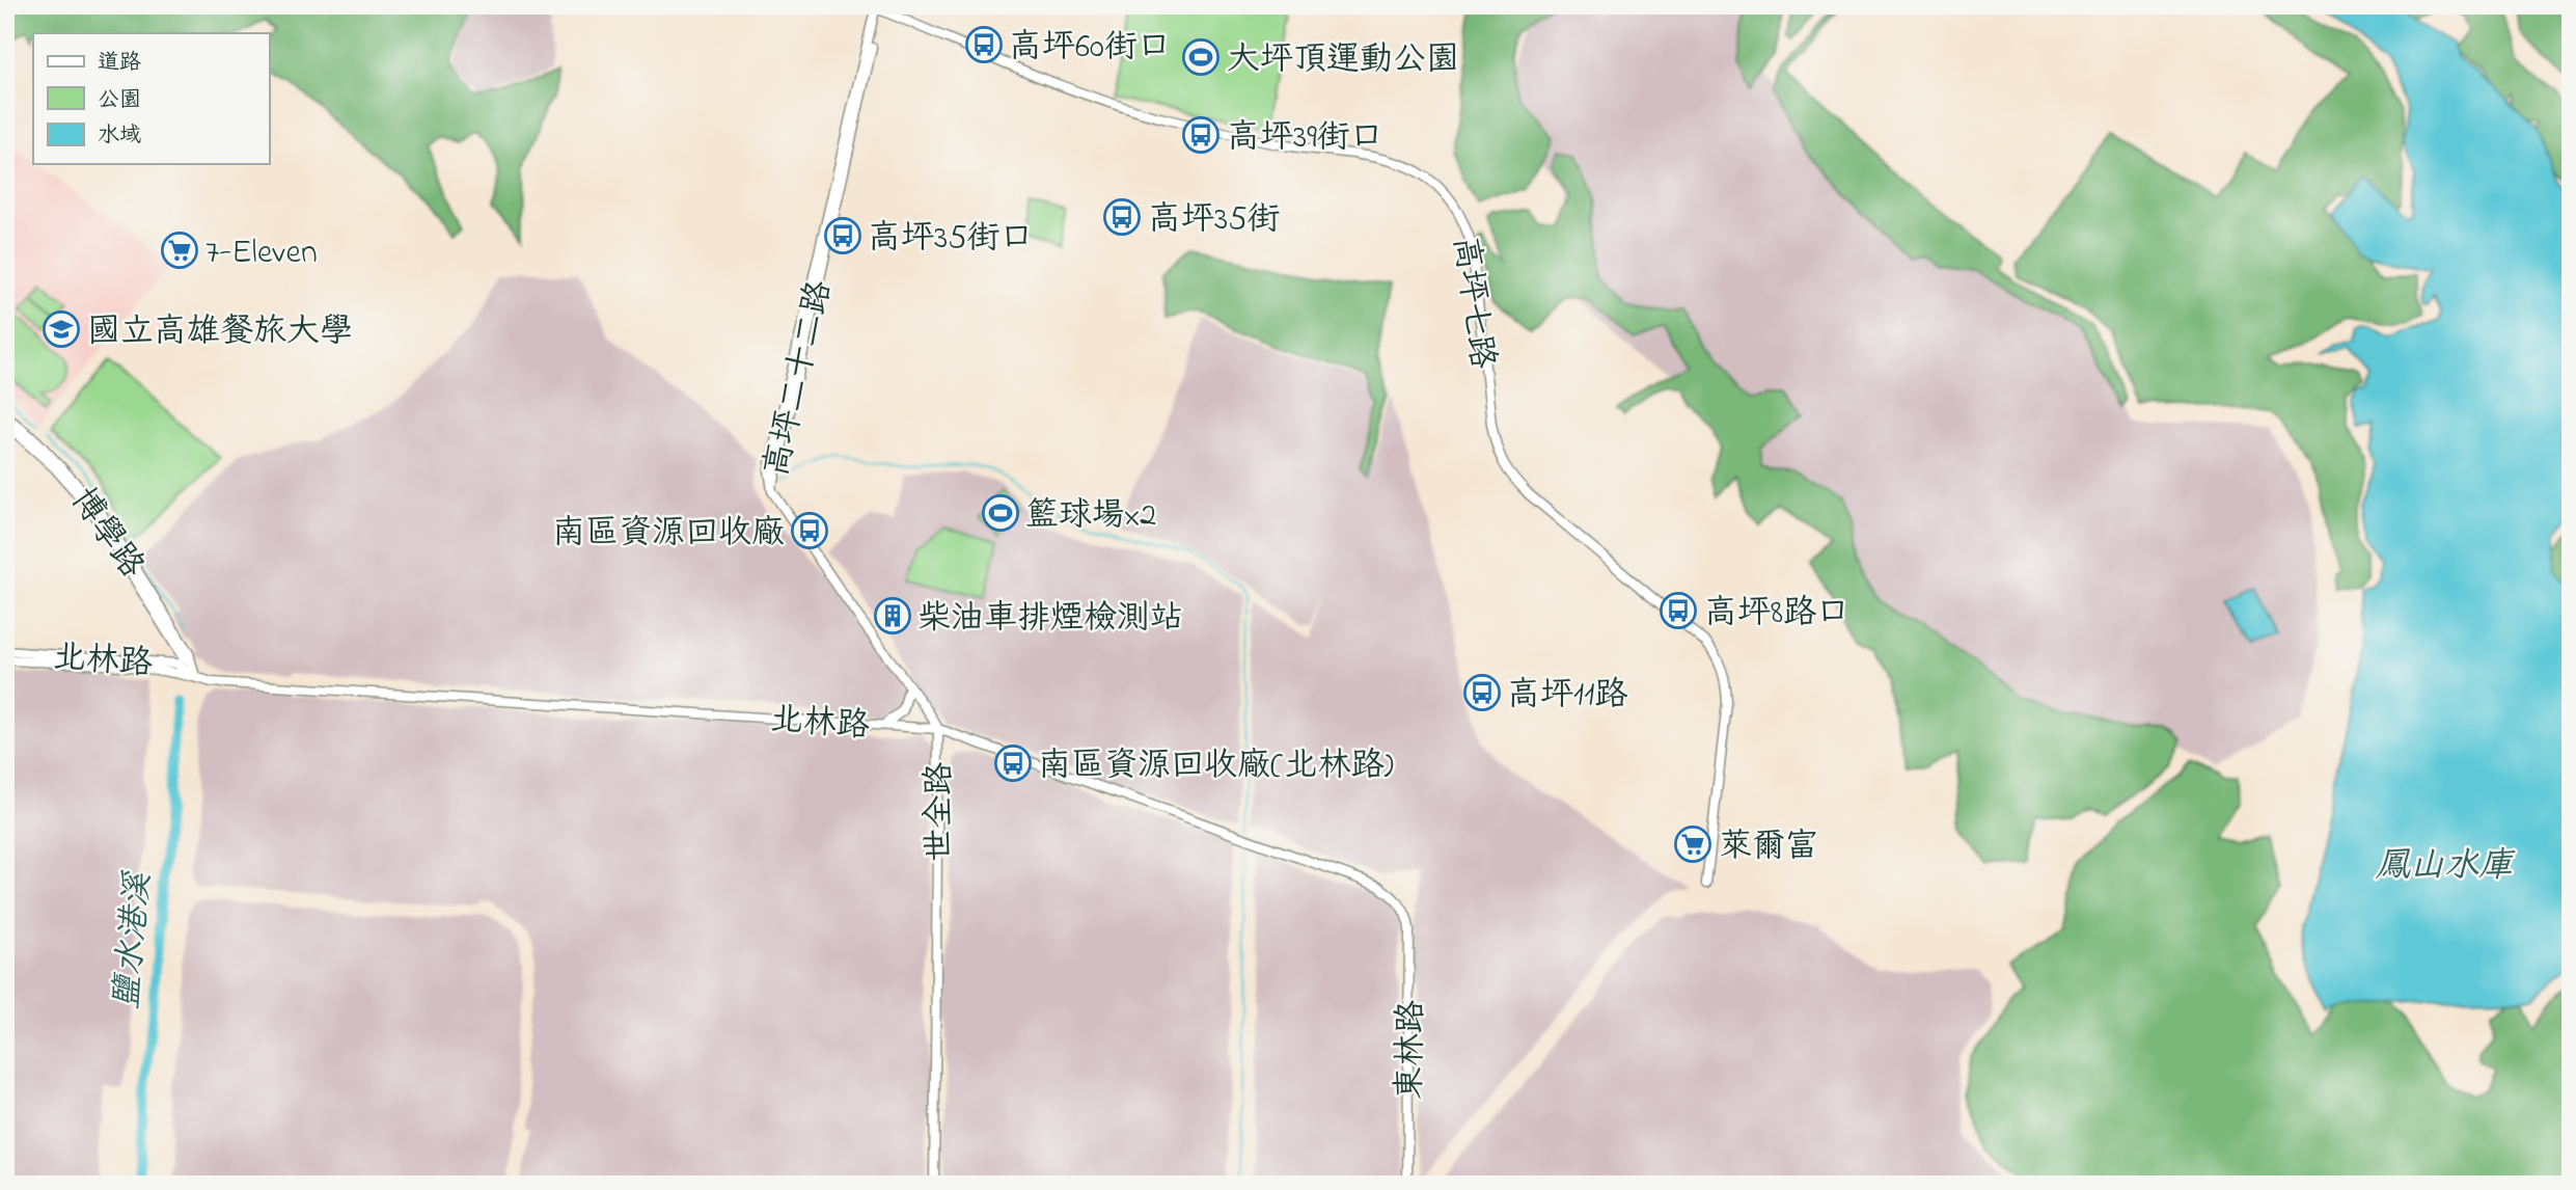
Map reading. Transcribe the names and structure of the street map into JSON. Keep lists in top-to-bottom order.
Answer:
{
  "streets": {
    "street": [
      "高坪七路",
      "高坪二十二路",
      "博學路",
      "北林路",
      "世全路",
      "東林路"
    ]
  },
  "crossings": [
    ["高坪七路", "高坪二十二路"],
    ["高坪二十二路", "世全路"],
    ["博學路", "北林路"],
    ["北林路", "世全路"],
    ["北林路", "東林路"]
  ],
  "water": ["鳳山水庫", "鹽水港溪"],
  "places": {
    "bus stop": [
      "高坪60街口",
      "高坪39街口",
      "高坪35街",
      "高坪35街口",
      "南區資源回收廠",
      "高坪8路口",
      "高坪11路",
      "南區資源回收廠(北林路)"
    ],
    "sports": ["大坪頂運動公園", "籃球場x2"],
    "supermarket": ["7-Eleven", "萊爾富"],
    "school or university": ["國立高雄餐旅大學"],
    "building": ["柴油車排煙檢測站"]
  },
  "legend": ["道路", "公園", "水域"]
}
